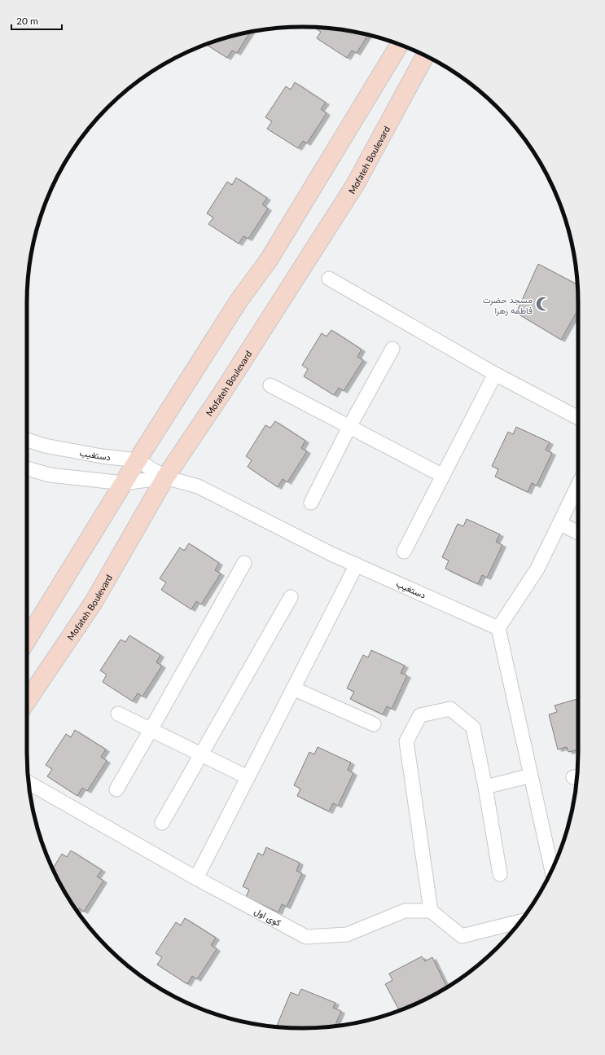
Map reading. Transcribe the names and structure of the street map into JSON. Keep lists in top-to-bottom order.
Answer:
{
  "streets": {
    "street": ["Mofateh Boulevard", "دستغیب", "کوی اول"]
  },
  "crossings": [
    ["Mofateh Boulevard", "دستغیب"]
  ],
  "places": {
    "mosque": ["مسجد حضرت فاطمه زهرا"]
  },
  "scale_bar": "20 m"
}
